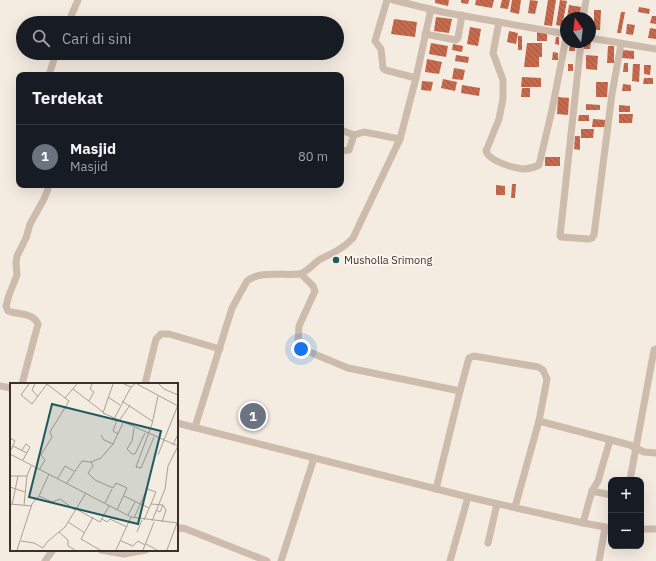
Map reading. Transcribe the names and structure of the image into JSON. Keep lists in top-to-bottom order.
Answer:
{
  "places": ["Musholla Srimong"],
  "north": "top",
  "page": {
    "search": "Cari di sini",
    "heading": "Terdekat",
    "list": [
      {
        "mark": "1",
        "name": "Masjid",
        "note": "Masjid",
        "value": "80 m"
      }
    ],
    "pins": "1",
    "map_buttons": ["+", "−"]
  }
}
